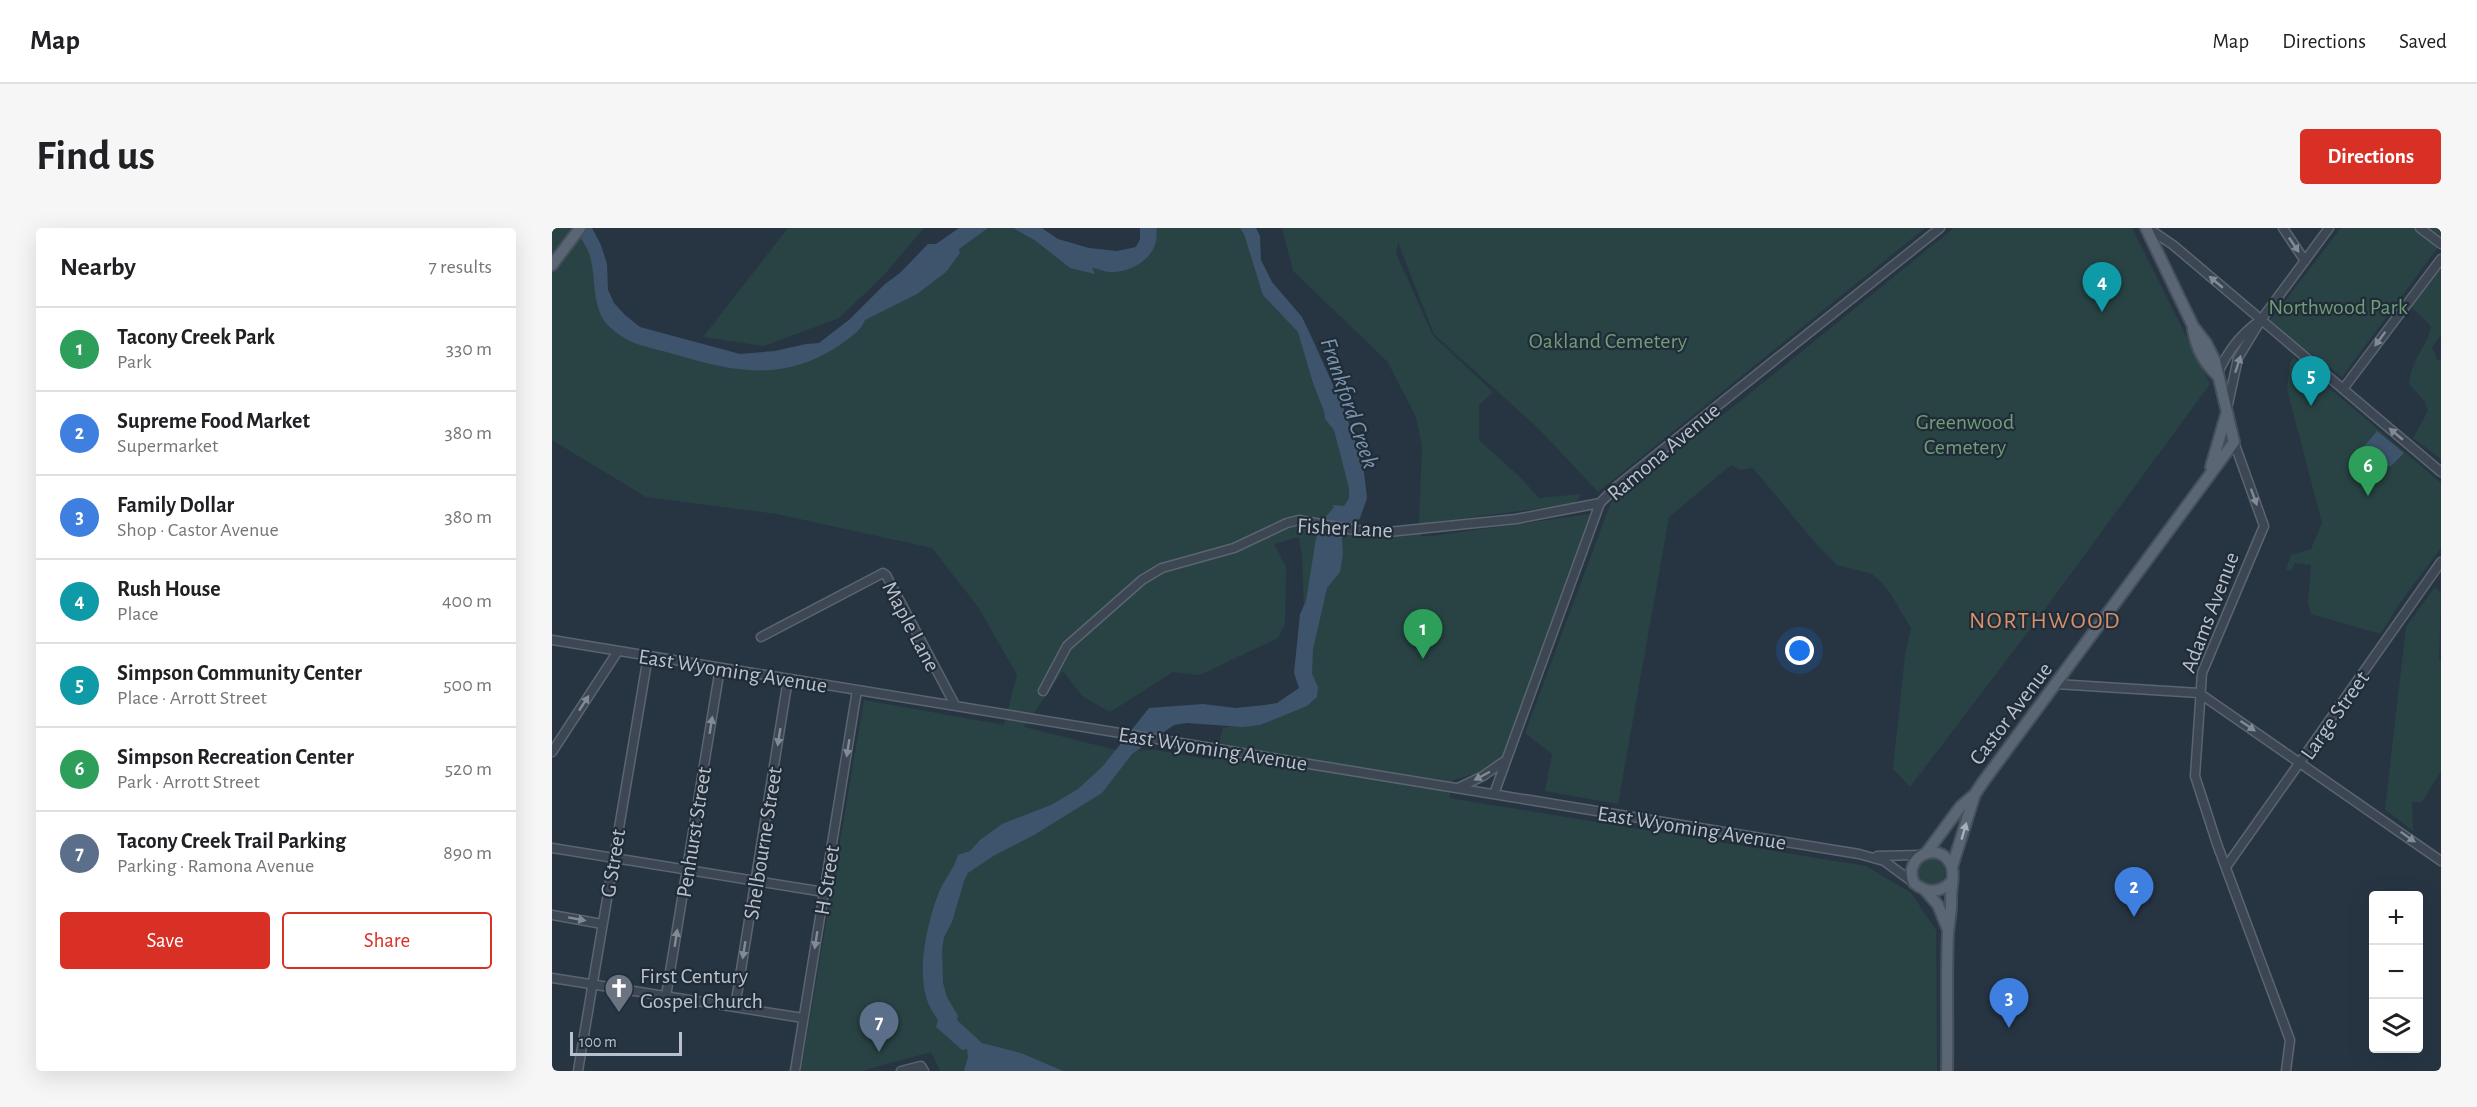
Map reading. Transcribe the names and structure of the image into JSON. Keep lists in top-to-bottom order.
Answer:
{
  "streets": {
    "main road": ["Adams Avenue", "Castor Avenue"],
    "street": [
      "Ramona Avenue",
      "Fisher Lane",
      "Maple Lane",
      "East Wyoming Avenue",
      "Large Street",
      "Penhurst Street",
      "Shelbourne Street",
      "G Street",
      "H Street"
    ]
  },
  "crossings": [
    ["Ramona Avenue", "Fisher Lane"],
    ["Ramona Avenue", "East Wyoming Avenue"],
    ["Adams Avenue", "Castor Avenue"],
    ["Adams Avenue", "Large Street"],
    ["Maple Lane", "East Wyoming Avenue"],
    ["East Wyoming Avenue", "Castor Avenue"],
    ["East Wyoming Avenue", "Penhurst Street"],
    ["East Wyoming Avenue", "Shelbourne Street"],
    ["East Wyoming Avenue", "G Street"],
    ["East Wyoming Avenue", "H Street"]
  ],
  "one_way": ["Penhurst Street", "Shelbourne Street", "H Street"],
  "districts": ["NORTHWOOD"],
  "water": ["Frankford Creek"],
  "parks": ["Northwood Park", "Oakland Cemetery", "Greenwood Cemetery"],
  "places": {
    "church": ["First Century Gospel Church"]
  },
  "scale_bar": "100 m",
  "page": {
    "header": "Map",
    "nav": ["Map", "Directions", "Saved"],
    "buttons": [
      "Directions",
      ["Save", "Share"]
    ],
    "title": "Find us",
    "heading": ["Nearby", "7 results"],
    "pins": [
      "4",
      "5",
      "6",
      "1",
      "2",
      "3",
      "7"
    ],
    "list": [
      {
        "mark": "1",
        "name": "Tacony Creek Park",
        "note": "Park",
        "value": "330 m"
      },
      {
        "mark": "2",
        "name": "Supreme Food Market",
        "note": "Supermarket",
        "value": "380 m"
      },
      {
        "mark": "3",
        "name": "Family Dollar",
        "note": "Shop · Castor Avenue",
        "value": "380 m"
      },
      {
        "mark": "4",
        "name": "Rush House",
        "note": "Place",
        "value": "400 m"
      },
      {
        "mark": "5",
        "name": "Simpson Community Center",
        "note": "Place · Arrott Street",
        "value": "500 m"
      },
      {
        "mark": "6",
        "name": "Simpson Recreation Center",
        "note": "Park · Arrott Street",
        "value": "520 m"
      },
      {
        "mark": "7",
        "name": "Tacony Creek Trail Parking",
        "note": "Parking · Ramona Avenue",
        "value": "890 m"
      }
    ],
    "map_buttons": ["+", "−"],
    "scale": "100 m"
  }
}
